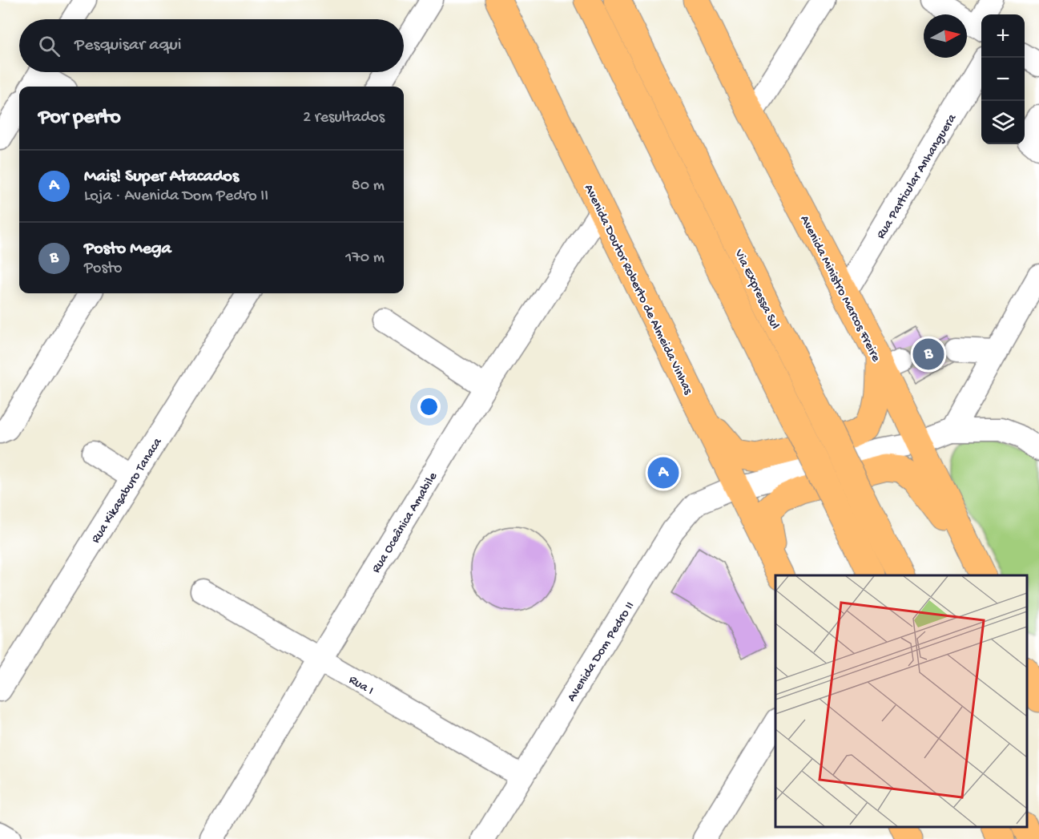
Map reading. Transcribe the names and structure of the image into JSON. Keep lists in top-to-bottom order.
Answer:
{
  "streets": {
    "main road": ["Avenida Ministro Marcos Freire", "Avenida Doutor Roberto de Almeida Vinhas", "Via Expressa Sul"],
    "street": [
      "Rua Particular Anhanguera",
      "Rua Kikasaburo Tanaca",
      "Rua Oceânica Amabile",
      "Avenida Dom Pedro II",
      "Rua I"
    ]
  },
  "crossings": [
    ["Rua Particular Anhanguera", "Avenida Ministro Marcos Freire"],
    ["Avenida Ministro Marcos Freire", "Avenida Dom Pedro II"],
    ["Avenida Doutor Roberto de Almeida Vinhas", "Rua Oceânica Amabile"],
    ["Avenida Doutor Roberto de Almeida Vinhas", "Avenida Dom Pedro II"],
    ["Rua Oceânica Amabile", "Rua I"],
    ["Avenida Dom Pedro II", "Rua I"]
  ],
  "north": "right",
  "page": {
    "map_buttons": ["+", "−"],
    "search": "Pesquisar aqui",
    "heading": ["Por perto", "2 resultados"],
    "list": [
      {
        "mark": "A",
        "name": "Mais! Super Atacados",
        "note": "Loja · Avenida Dom Pedro II",
        "value": "80 m"
      },
      {
        "mark": "B",
        "name": "Posto Mega",
        "note": "Posto",
        "value": "170 m"
      }
    ],
    "pins": ["B", "A"]
  }
}
